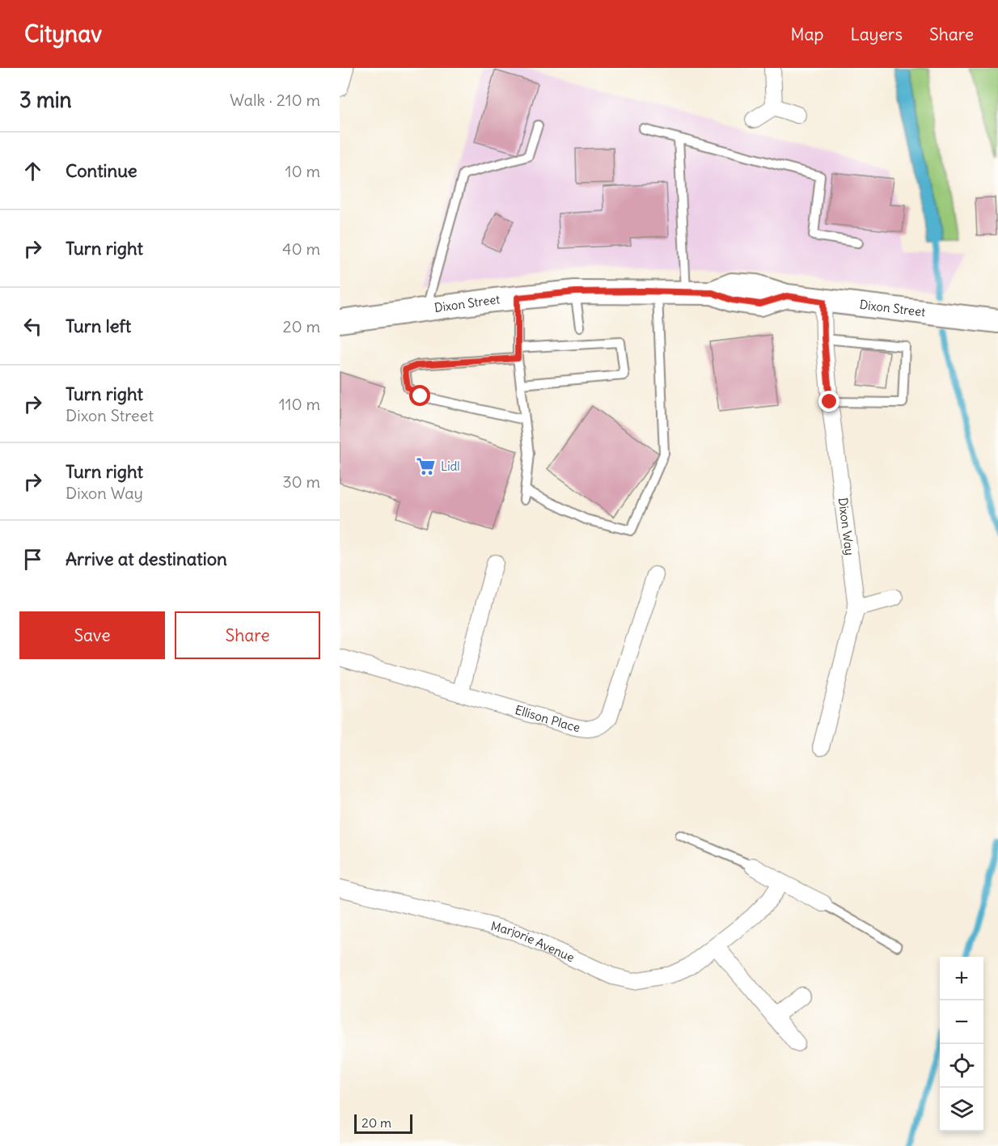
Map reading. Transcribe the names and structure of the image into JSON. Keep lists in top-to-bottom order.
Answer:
{
  "streets": {
    "street": [
      "Dixon Street",
      "Dixon Way",
      "Ellison Place",
      "Marjorie Avenue"
    ]
  },
  "crossings": [
    ["Dixon Street", "Dixon Way"]
  ],
  "places": {
    "supermarket": ["Lidl"]
  },
  "scale_bar": "20 m",
  "page": {
    "header": "Citynav",
    "nav": ["Map", "Layers", "Share"],
    "heading": ["3 min", "Walk · 210 m"],
    "list": [
      ["Continue", "10 m"],
      ["Turn right", "40 m"],
      ["Turn left", "20 m"],
      ["Turn right", "Dixon Street", "110 m"],
      ["Turn right", "Dixon Way", "30 m"],
      "Arrive at destination"
    ],
    "buttons": ["Save", "Share"],
    "map_buttons": ["+", "−"],
    "scale": "20 m"
  }
}
